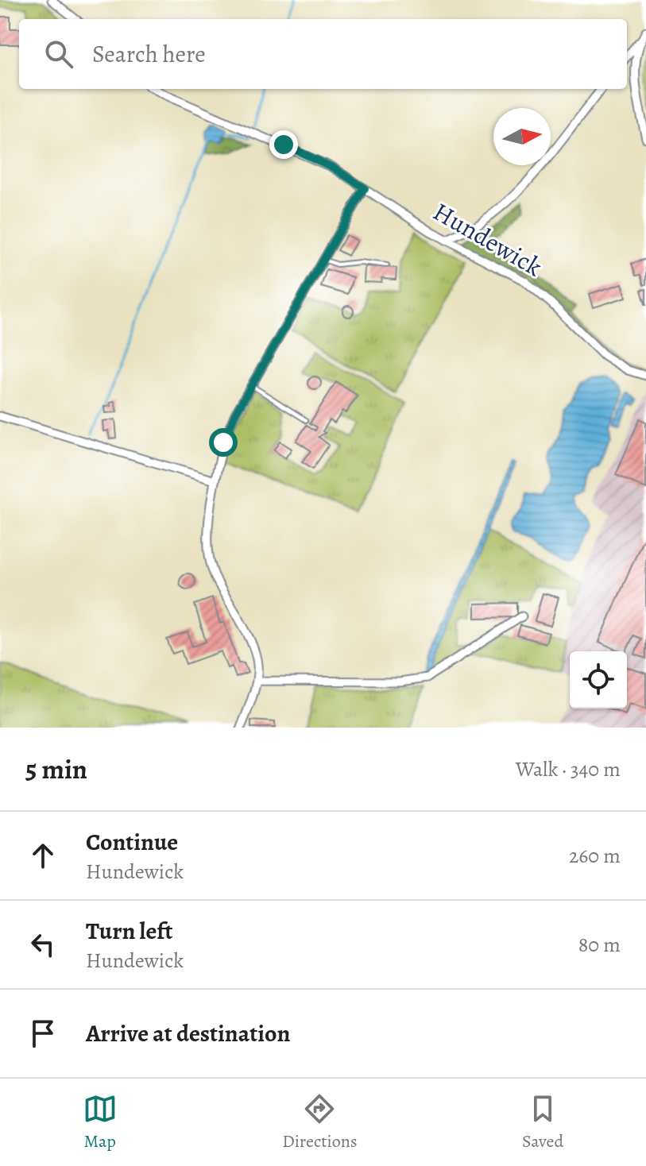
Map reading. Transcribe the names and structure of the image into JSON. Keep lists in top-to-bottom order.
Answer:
{
  "streets": {
    "street": ["Hundewick"]
  },
  "north": "right",
  "page": {
    "search": "Search here",
    "heading": ["5 min", "Walk · 340 m"],
    "list": [
      ["Continue", "Hundewick", "260 m"],
      ["Turn left", "Hundewick", "80 m"],
      "Arrive at destination"
    ],
    "nav": ["Map", "Directions", "Saved"]
  }
}
